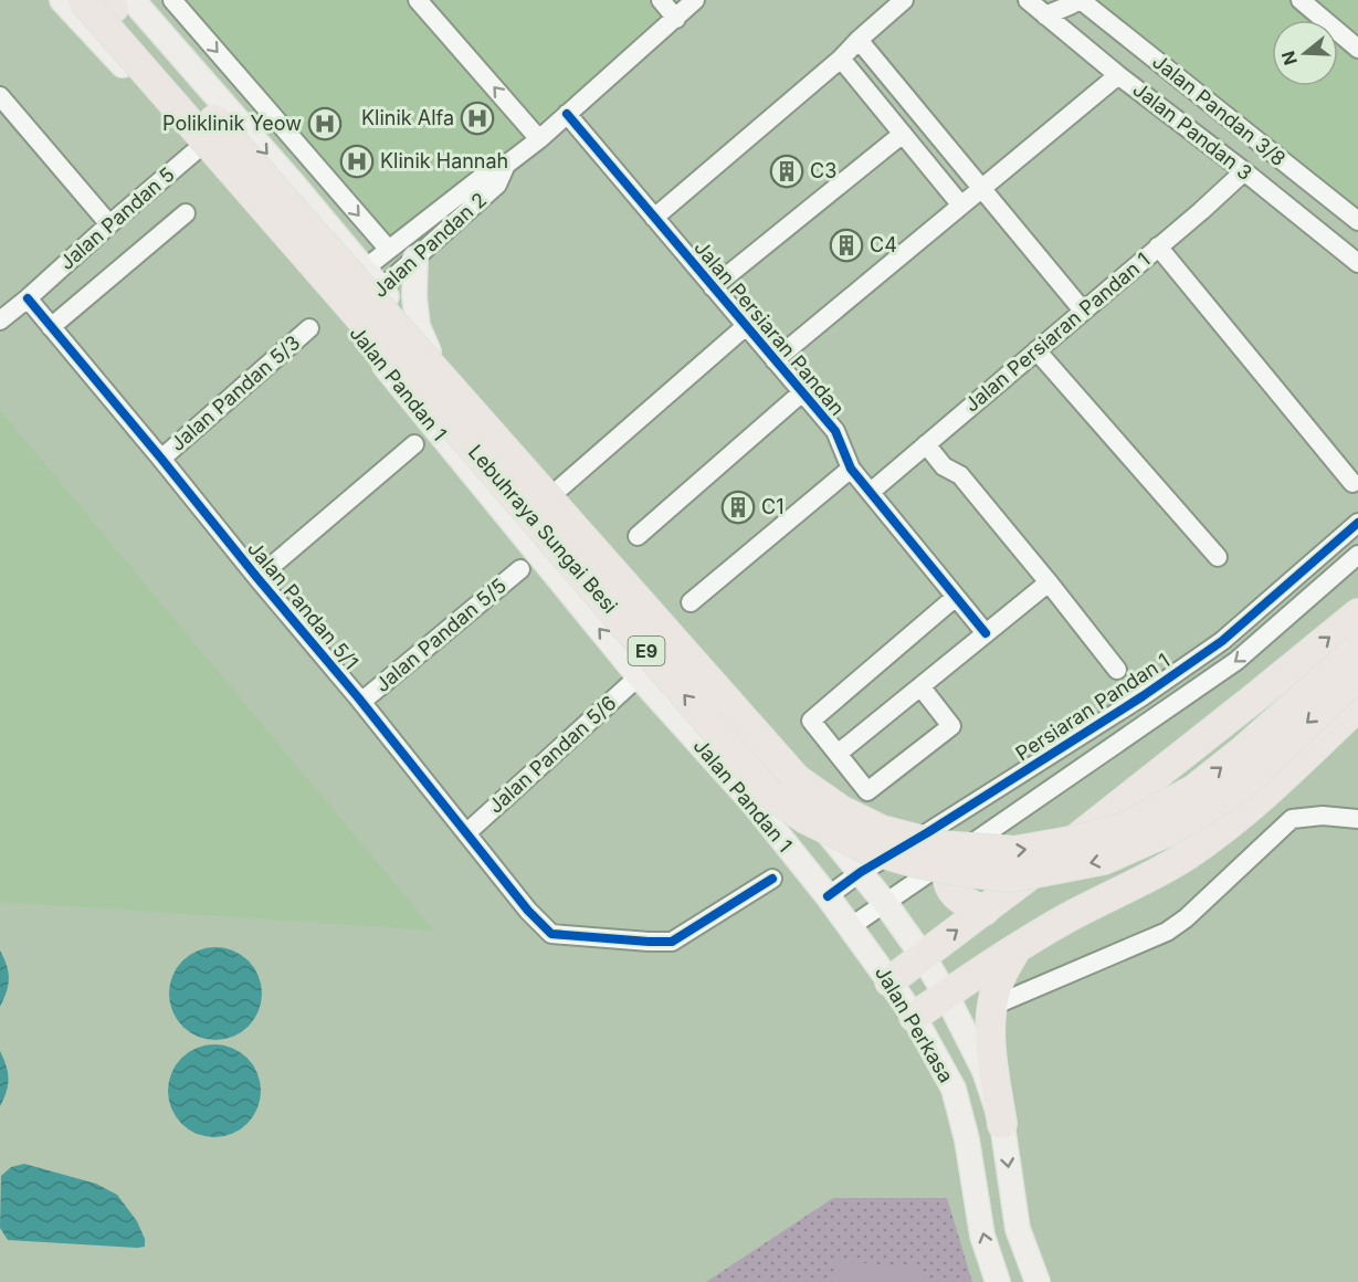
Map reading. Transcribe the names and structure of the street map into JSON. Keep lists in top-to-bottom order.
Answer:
{
  "streets": {
    "highway": ["Lebuhraya Sungai Besi", "E9"],
    "main road": ["Jalan Pandan 1", "Jalan Perkasa"],
    "street": [
      "Jalan Pandan 3/8",
      "Jalan Pandan 3",
      "Jalan Pandan 5",
      "Jalan Pandan 2",
      "Jalan Persiaran Pandan",
      "Jalan Persiaran Pandan 1",
      "Jalan Pandan 5/3",
      "Jalan Pandan 5/1",
      "Jalan Pandan 5/5",
      "Persiaran Pandan 1",
      "Jalan Pandan 5/6"
    ]
  },
  "crossings": [
    ["Jalan Pandan 3", "Jalan Persiaran Pandan 1"],
    ["Jalan Pandan 5", "Jalan Pandan 1"],
    ["Jalan Pandan 5", "Jalan Pandan 5/1"],
    ["Jalan Pandan 2", "Jalan Persiaran Pandan"],
    ["Jalan Pandan 2", "Jalan Pandan 1"],
    ["Jalan Persiaran Pandan", "Jalan Persiaran Pandan 1"],
    ["Jalan Pandan 1", "Persiaran Pandan 1"],
    ["Jalan Pandan 1", "Jalan Pandan 5/6"],
    ["Jalan Pandan 1", "Jalan Perkasa"],
    ["Jalan Pandan 5/3", "Jalan Pandan 5/1"],
    ["Jalan Pandan 5/1", "Jalan Pandan 5/5"],
    ["Jalan Pandan 5/1", "Jalan Pandan 5/6"],
    ["Persiaran Pandan 1", "Jalan Perkasa"]
  ],
  "places": {
    "hospital": ["Klinik Alfa", "Poliklinik Yeow", "Klinik Hannah"],
    "building": ["C3", "C4", "C1"]
  },
  "north": "left"
}
